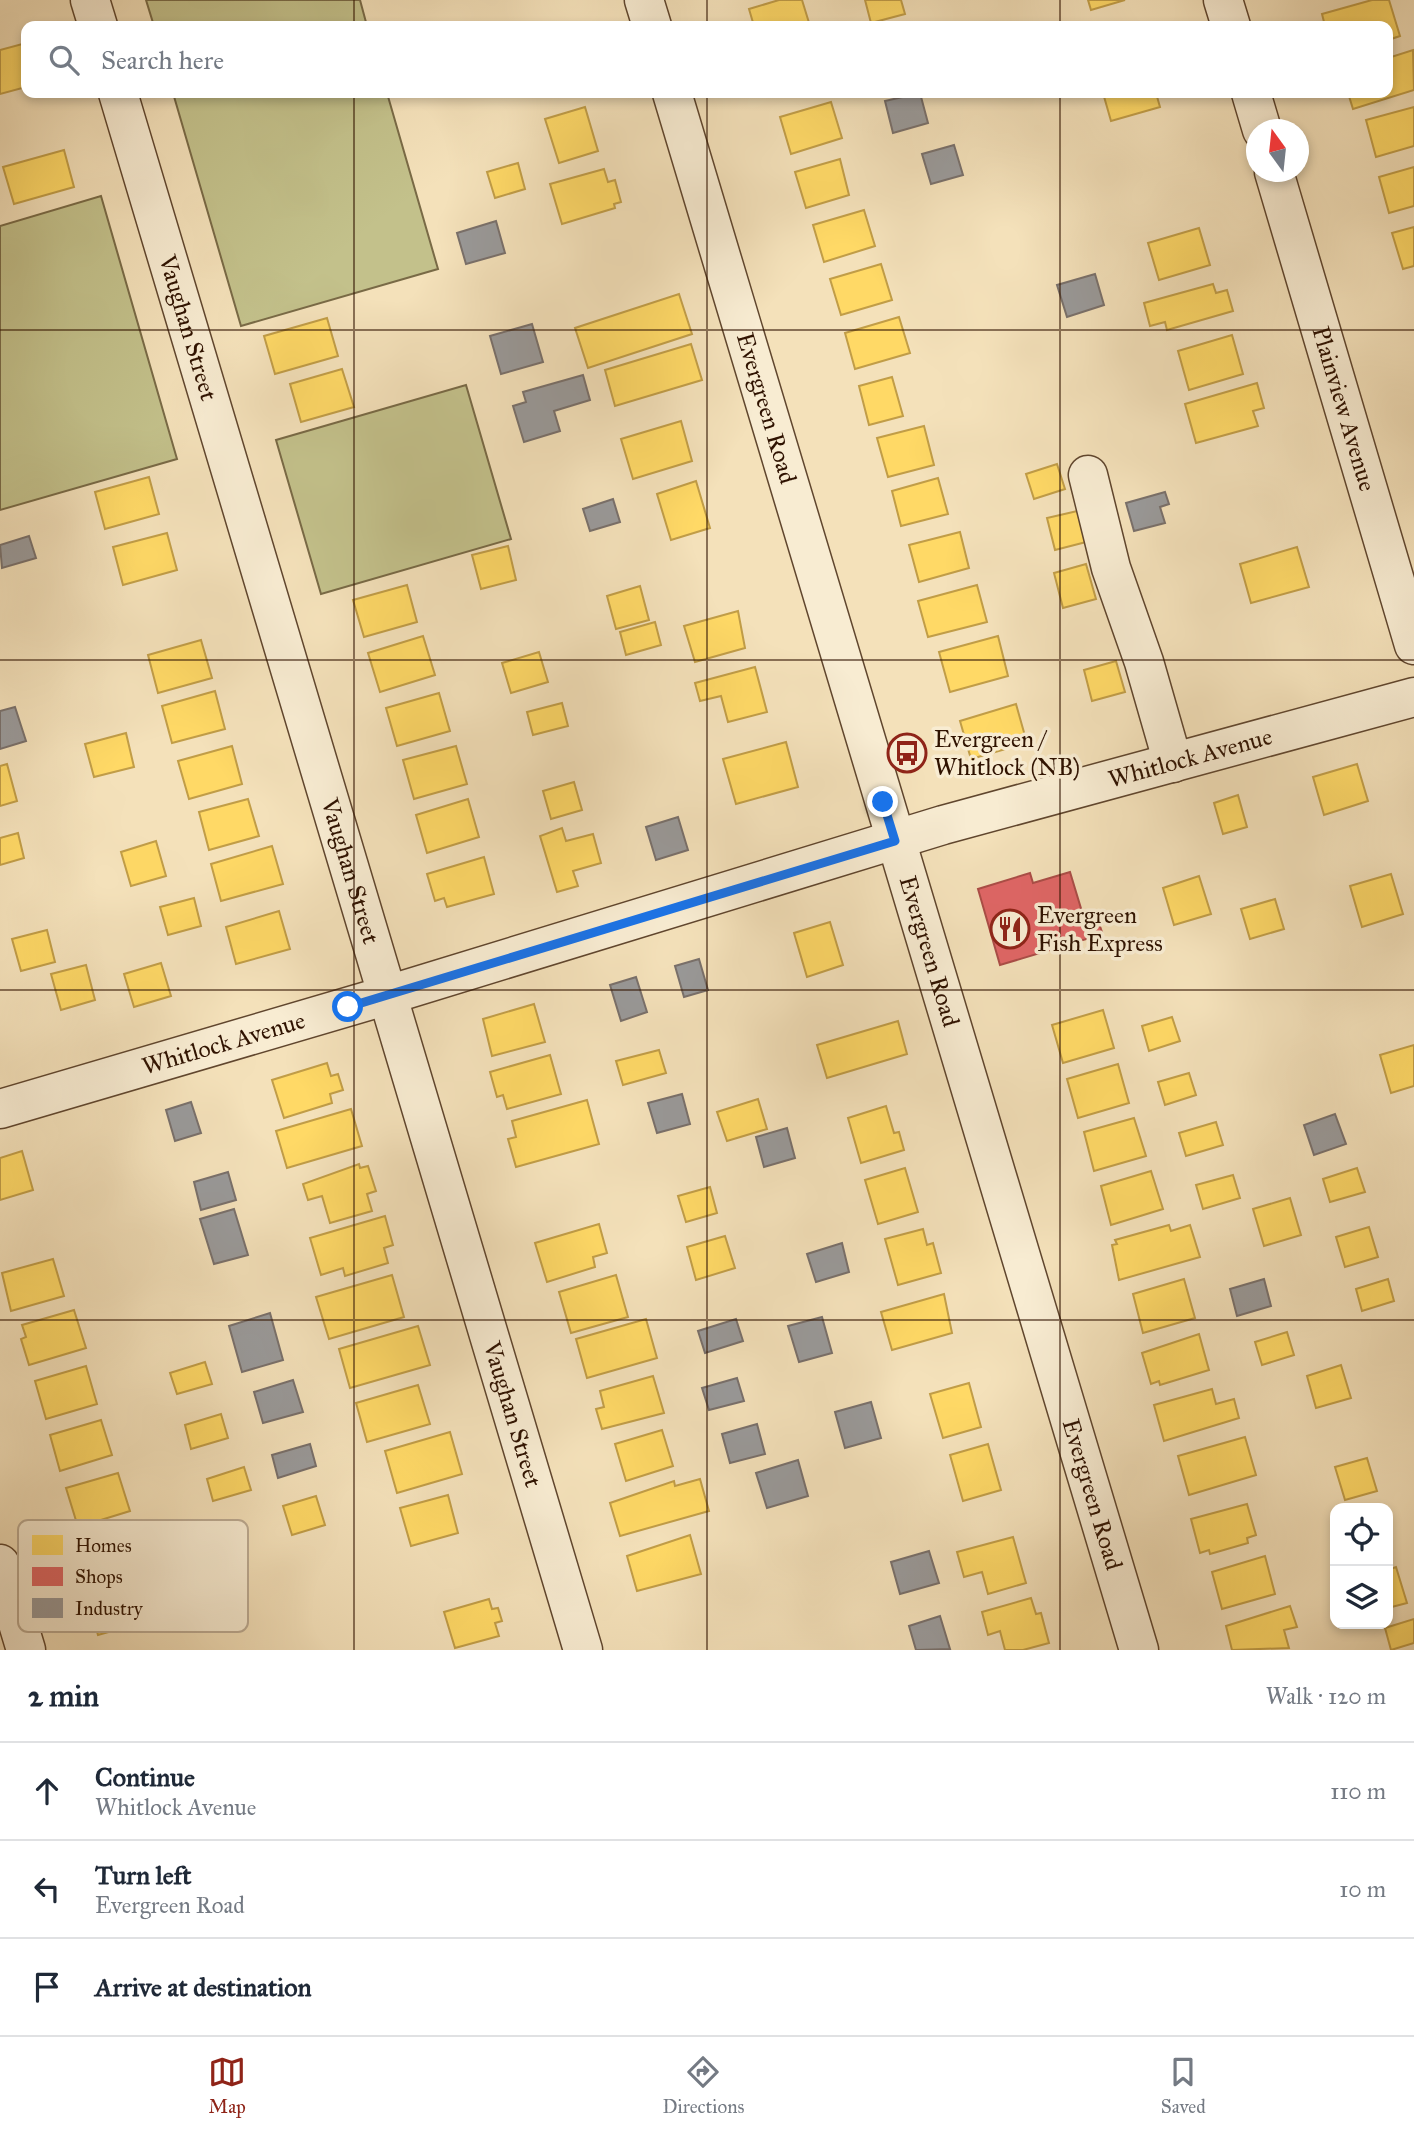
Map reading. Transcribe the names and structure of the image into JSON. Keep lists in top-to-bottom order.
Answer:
{
  "streets": {
    "street": [
      "Vaughan Street",
      "Plainview Avenue",
      "Evergreen Road",
      "Whitlock Avenue"
    ]
  },
  "crossings": [
    ["Vaughan Street", "Whitlock Avenue"],
    ["Evergreen Road", "Whitlock Avenue"]
  ],
  "places": {
    "bus stop": ["Evergreen / Whitlock (NB)"],
    "restaurant": ["Evergreen Fish Express"]
  },
  "legend": ["Homes", "Shops", "Industry"],
  "north": "top",
  "page": {
    "search": "Search here",
    "heading": ["2 min", "Walk · 120 m"],
    "list": [
      ["Continue", "Whitlock Avenue", "110 m"],
      ["Turn left", "Evergreen Road", "10 m"],
      "Arrive at destination"
    ],
    "nav": ["Map", "Directions", "Saved"]
  }
}
